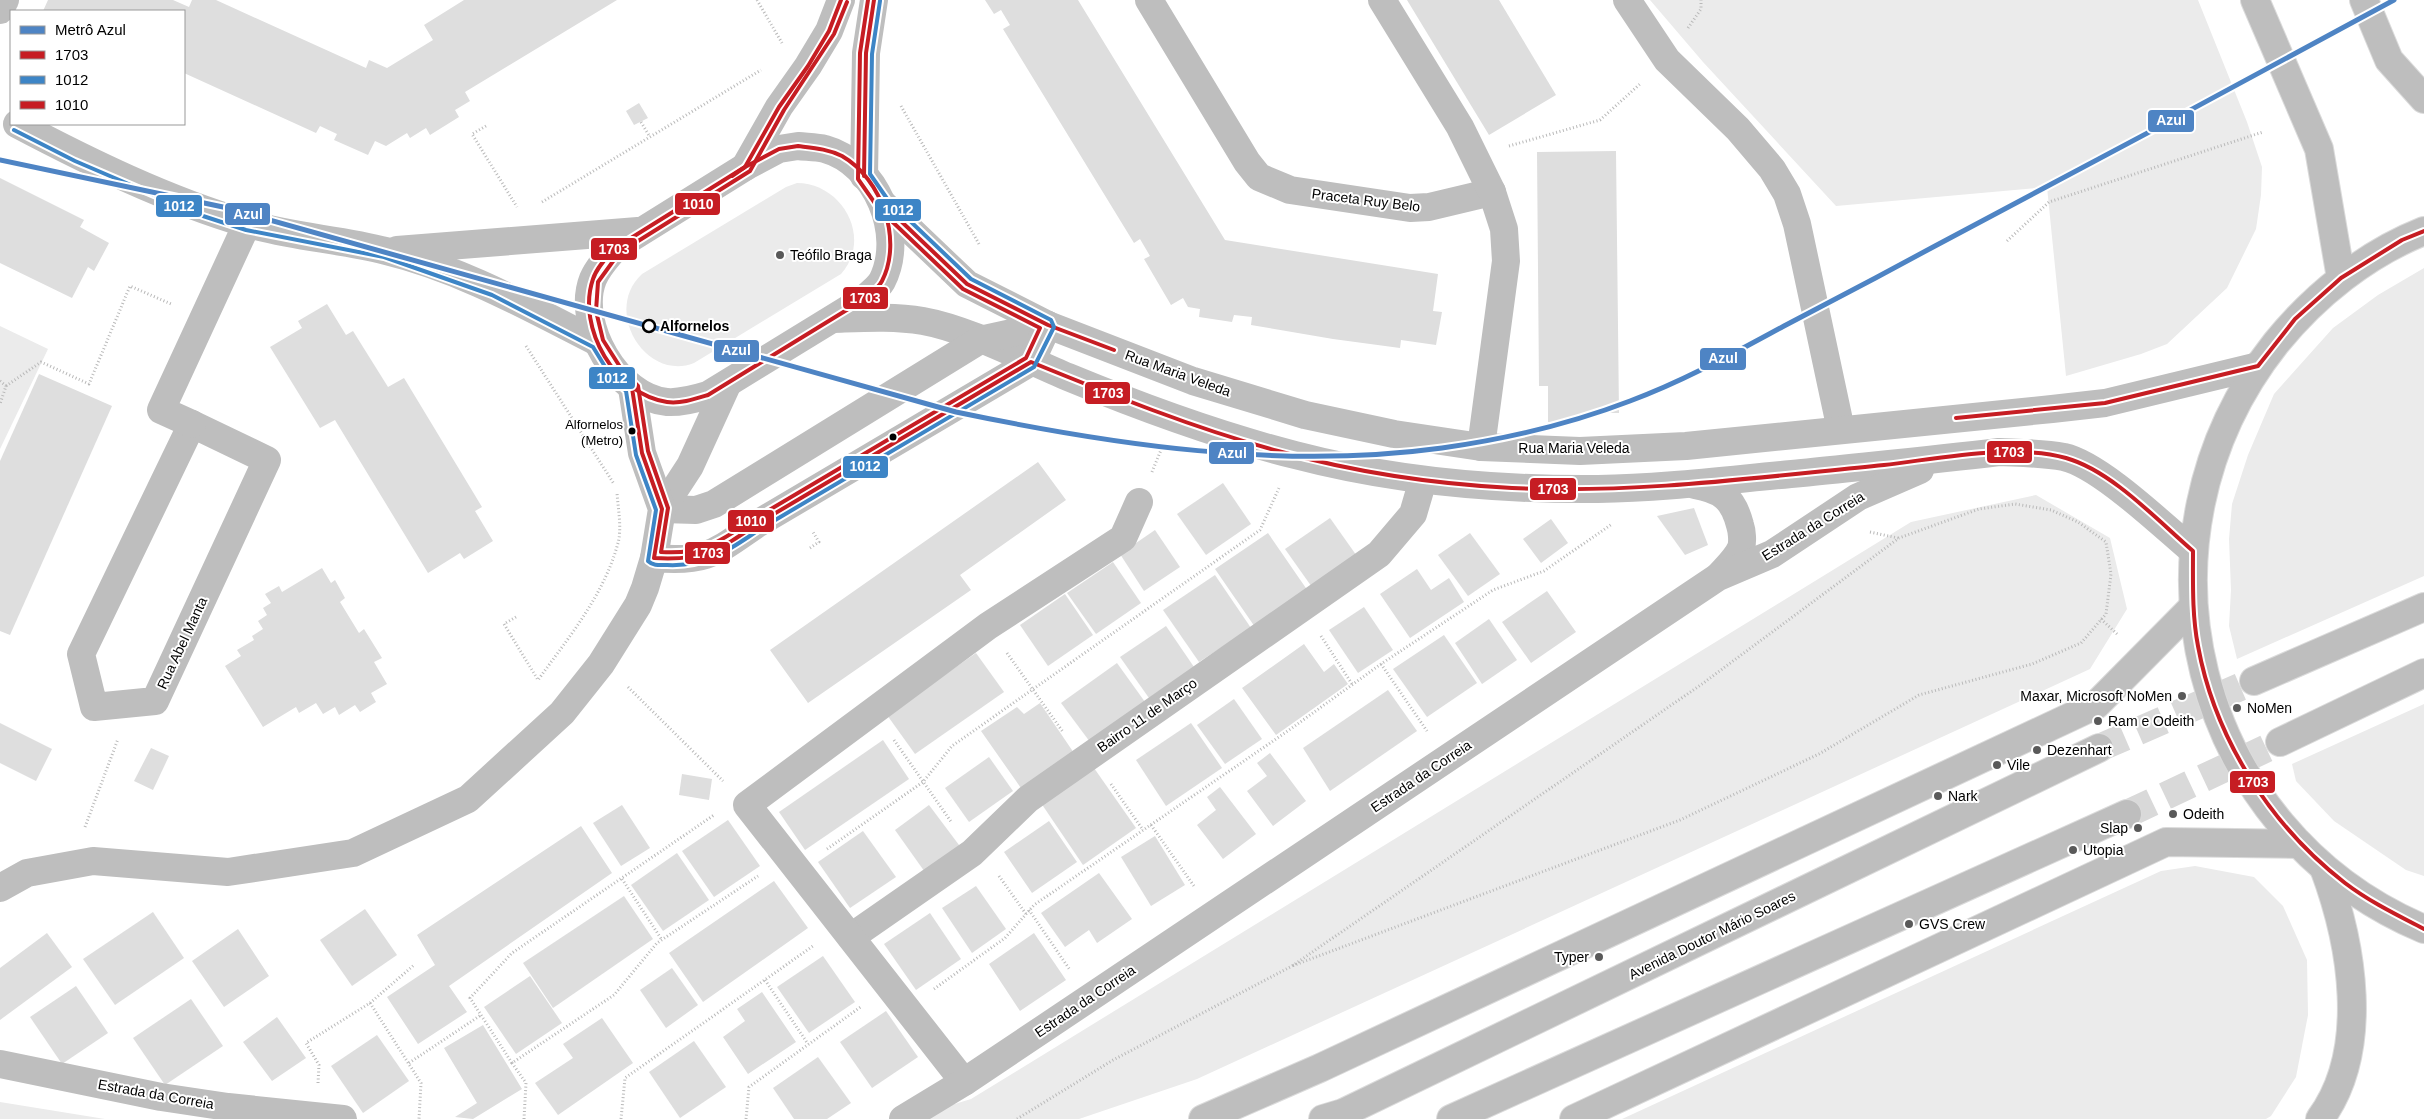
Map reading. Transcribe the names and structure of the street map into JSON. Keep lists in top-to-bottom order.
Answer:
{
  "streets": {
    "main road": [
      "Praceta Ruy Belo",
      "Rua Maria Veleda",
      "Estrada da Correia",
      "Rua Abel Manta",
      "Bairro 11 de Março",
      "Avenida Doutor Mário Soares"
    ]
  },
  "places": [
    "Teófilo Braga",
    "Alfornelos",
    "Alfornelos (Metro)",
    "Maxar, Microsoft NoMen",
    "NoMen",
    "Ram e Odeith",
    "Dezenhart",
    "Vile",
    "Nark",
    "Odeith",
    "Slap",
    "Utopia",
    "GVS Crew",
    "Typer"
  ],
  "lines": [
    "metro line Azul",
    "transit line 1703",
    "transit line 1010",
    "transit line 1012"
  ],
  "legend": [
    "Metrô Azul",
    "1703",
    "1012",
    "1010"
  ]
}
